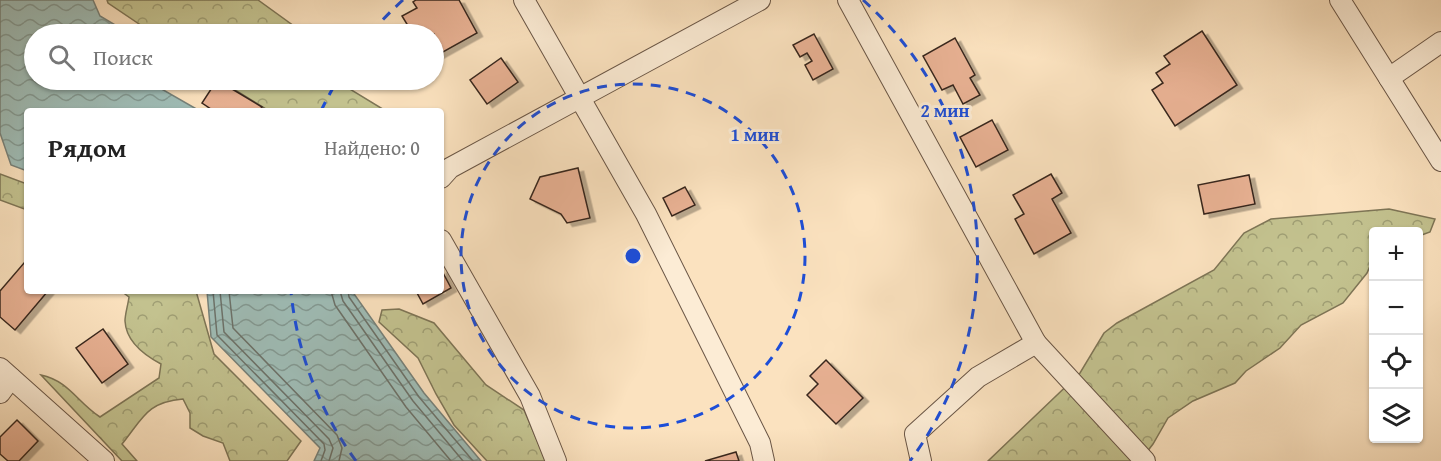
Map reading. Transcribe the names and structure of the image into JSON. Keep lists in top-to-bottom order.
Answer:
{
  "page": {
    "search": "Поиск",
    "heading": ["Рядом", "Найдено: 0"],
    "map_buttons": ["+", "−"]
  },
  "rings": ["2 мин", "1 мин"]
}
